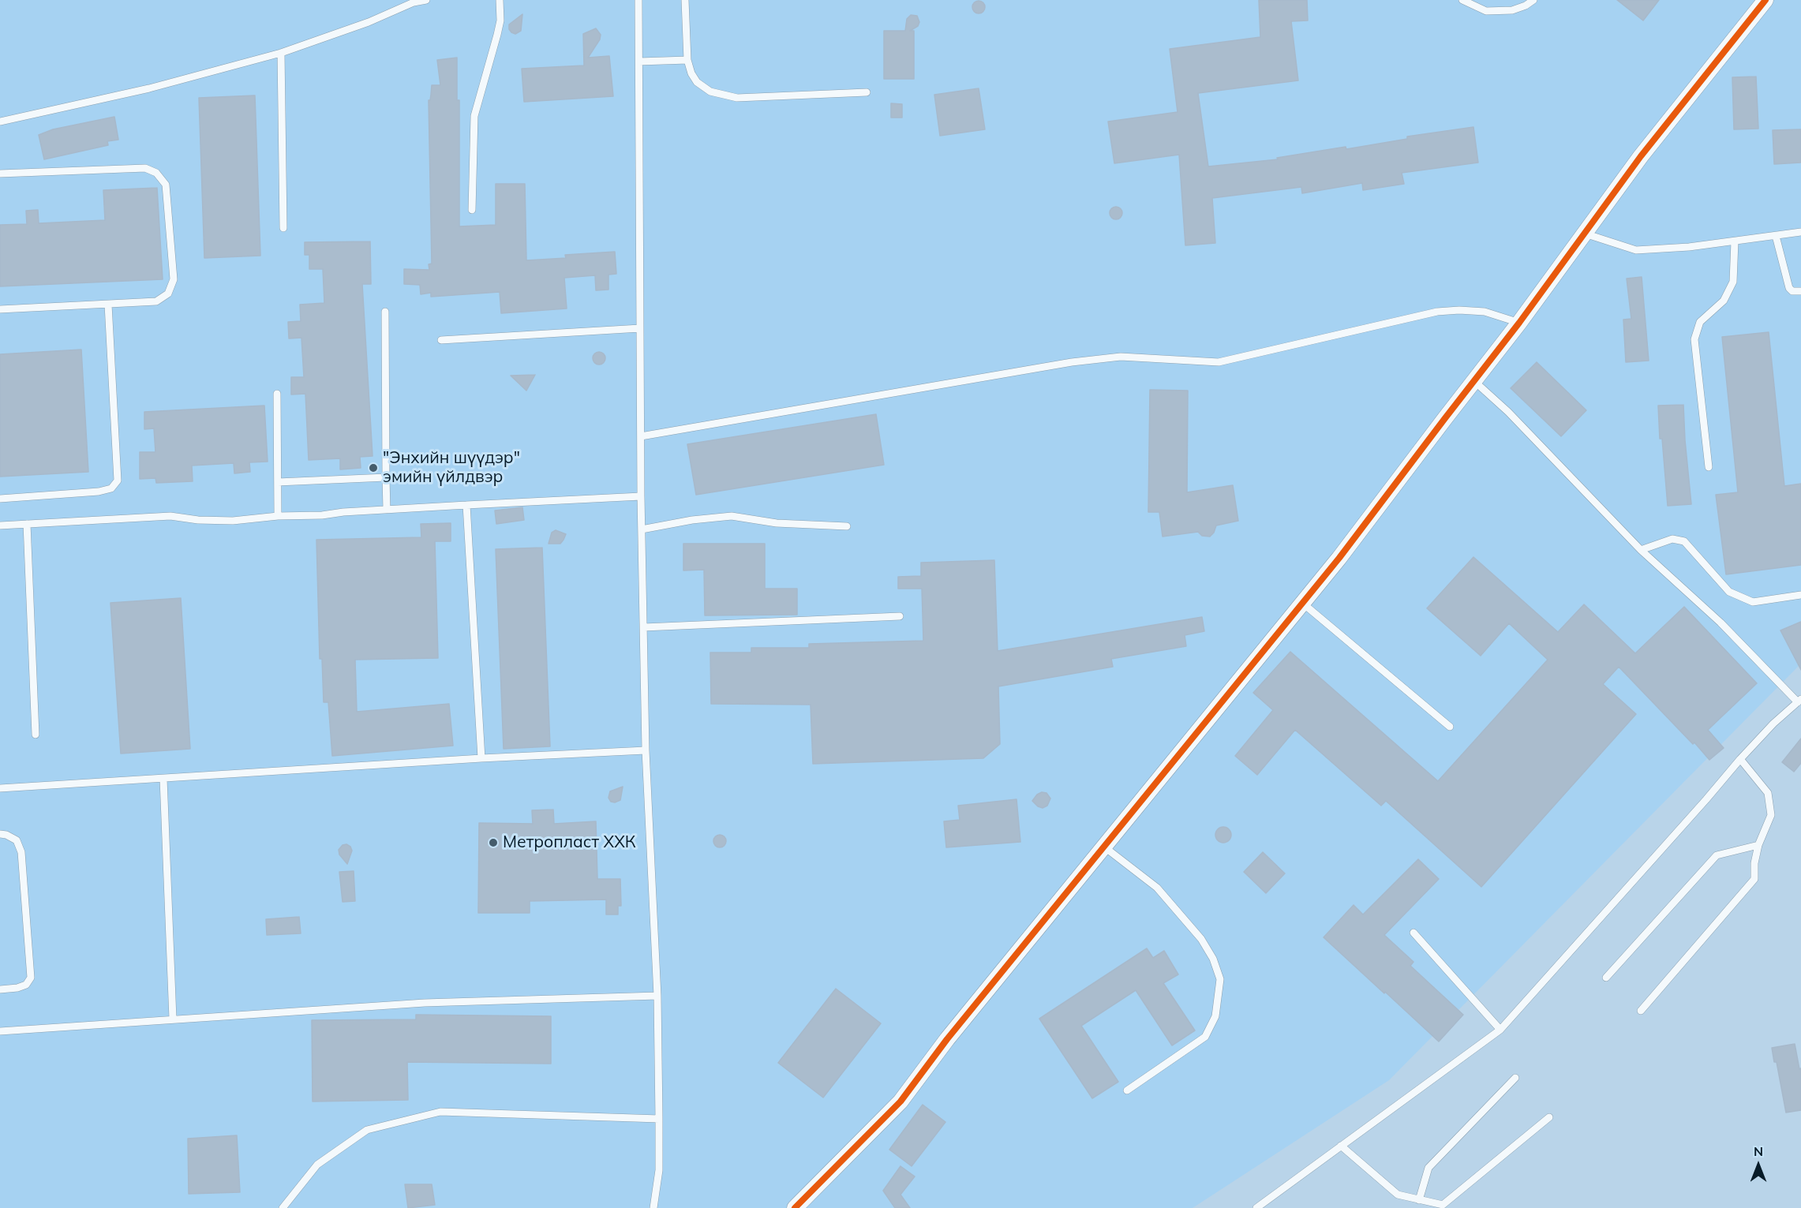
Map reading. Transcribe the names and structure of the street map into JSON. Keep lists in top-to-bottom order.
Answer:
{
  "places": ["\"Энхийн шүүдэр\" эмийн үйлдвэр", "Метропласт ХХК"],
  "north": "top"
}
